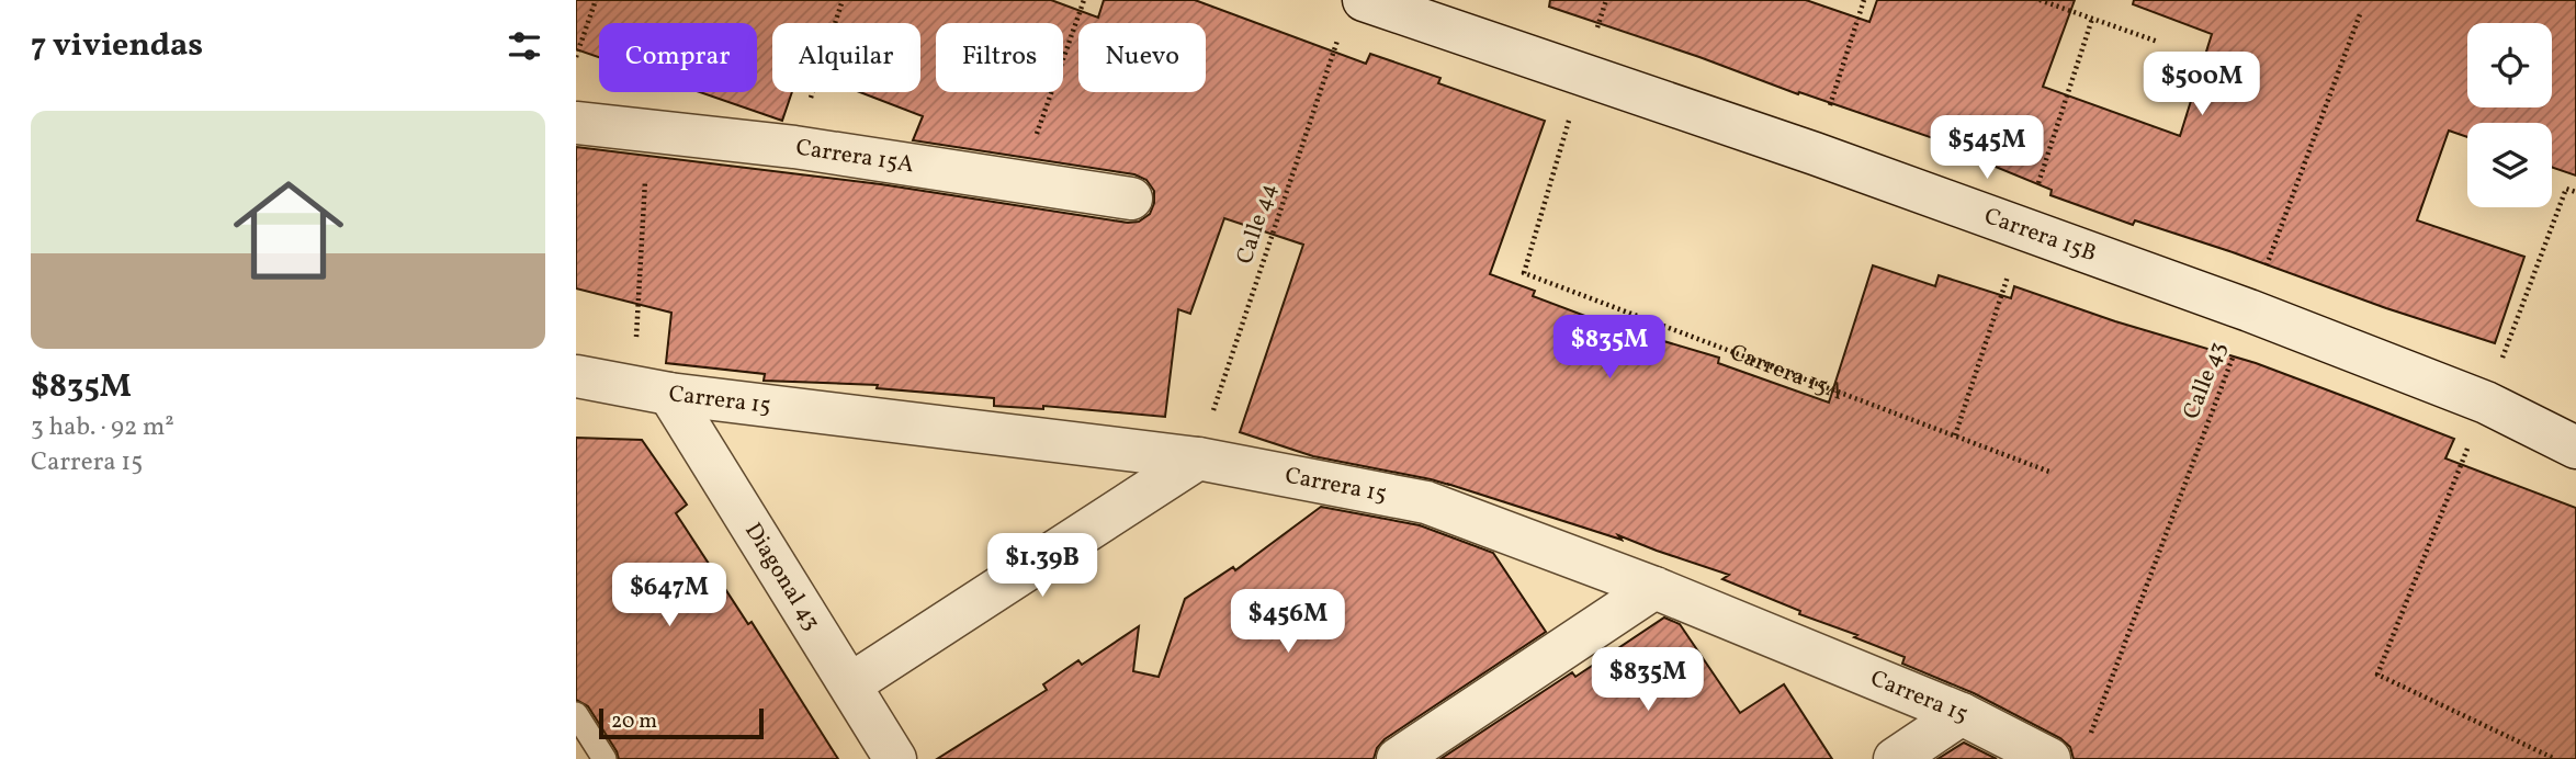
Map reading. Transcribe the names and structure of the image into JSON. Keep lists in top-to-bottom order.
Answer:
{
  "streets": {
    "street": [
      "Carrera 15A",
      "Carrera 15B",
      "Carrera 15",
      "Diagonal 43"
    ],
    "path": ["Calle 44", "Calle 43"]
  },
  "crossings": [
    ["Carrera 15A", "Carrera 15B"],
    ["Calle 44", "Carrera 15B"],
    ["Calle 44", "Carrera 15"],
    ["Carrera 15B", "Calle 43"],
    ["Calle 43", "Carrera 15"],
    ["Carrera 15", "Diagonal 43"]
  ],
  "scale_bar": "20 m",
  "page": {
    "heading": "7 viviendas",
    "chip": [
      "Comprar",
      "Alquilar",
      "Filtros",
      "Nuevo"
    ],
    "price": [
      "$500M",
      "$545M",
      "$835M",
      "$1.39B",
      "$647M",
      "$456M",
      "$835M"
    ],
    "list": [
      {
        "name": "$835M",
        "note": "3 hab. · 92 m² · Carrera 15"
      }
    ],
    "scale": "20 m"
  }
}
